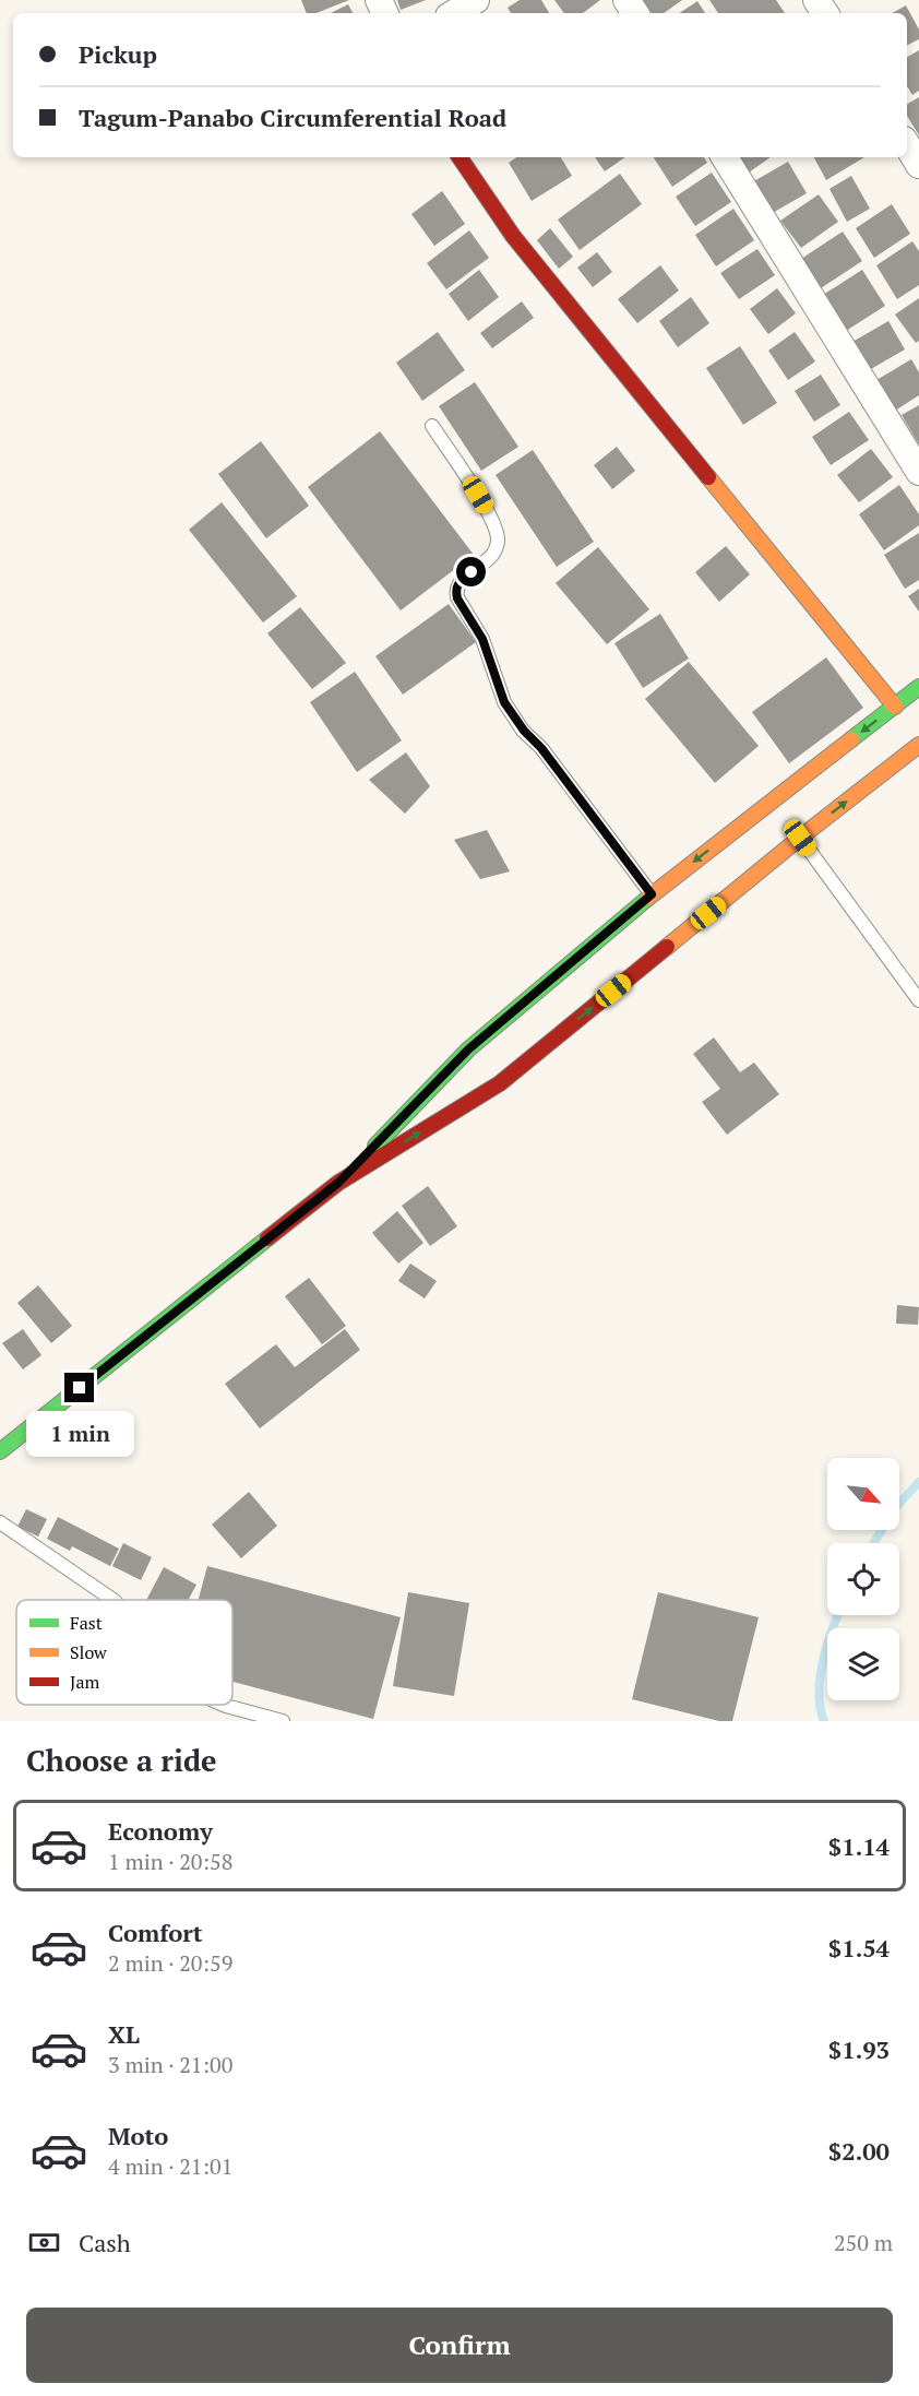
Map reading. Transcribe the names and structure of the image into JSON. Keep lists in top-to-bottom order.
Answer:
{
  "legend": ["Fast", "Slow", "Jam"],
  "north": "bottom right",
  "page": {
    "banner": ["Pickup", "Tagum-Panabo Circumferential Road"],
    "bubble": "1 min",
    "heading": "Choose a ride",
    "list": [
      {
        "name": "Economy",
        "note": "1 min · 20:58",
        "value": "$1.14"
      },
      {
        "name": "Comfort",
        "note": "2 min · 20:59",
        "value": "$1.54"
      },
      {
        "name": "XL",
        "note": "3 min · 21:00",
        "value": "$1.93"
      },
      {
        "name": "Moto",
        "note": "4 min · 21:01",
        "value": "$2.00"
      }
    ],
    "pay": ["Cash", "250 m"],
    "buttons": "Confirm"
  }
}
